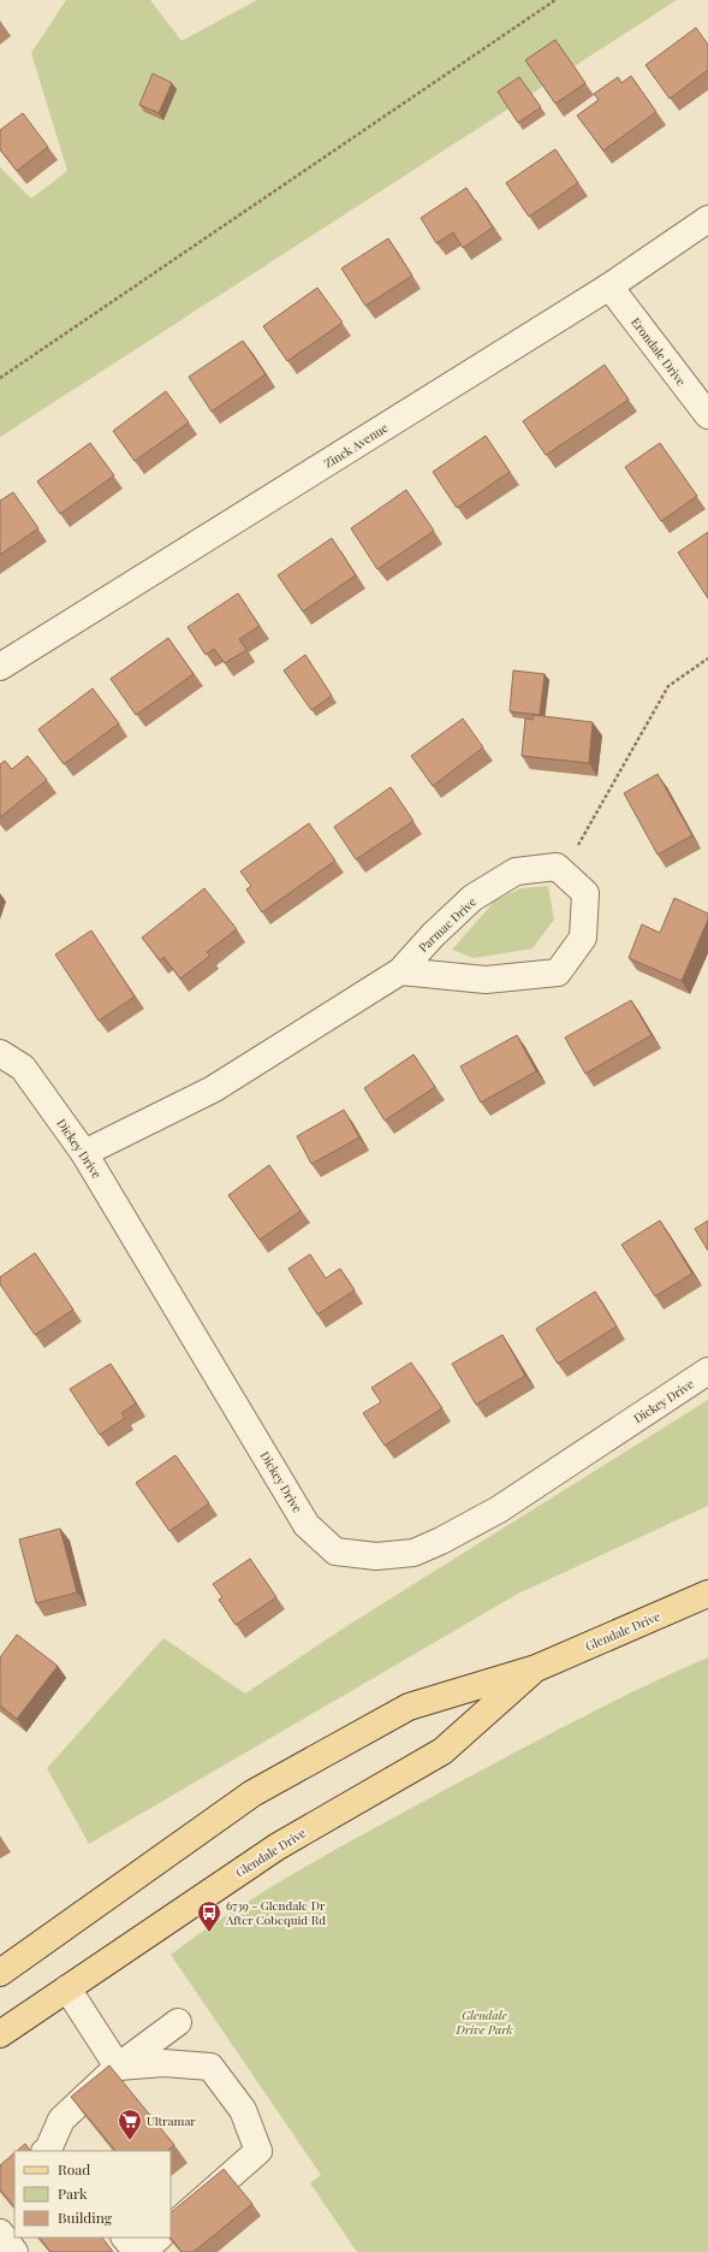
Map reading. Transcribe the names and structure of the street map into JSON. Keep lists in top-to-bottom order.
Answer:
{
  "streets": {
    "main road": ["Glendale Drive"],
    "street": [
      "Erondale Drive",
      "Zinck Avenue",
      "Parmac Drive",
      "Dickey Drive"
    ]
  },
  "crossings": [
    ["Erondale Drive", "Zinck Avenue"],
    ["Parmac Drive", "Dickey Drive"]
  ],
  "parks": ["Glendale Drive Park"],
  "places": {
    "bus stop": ["6739 - Glendale Dr After Cobequid Rd"],
    "supermarket": ["Ultramar"]
  },
  "legend": ["Road", "Park", "Building"]
}
